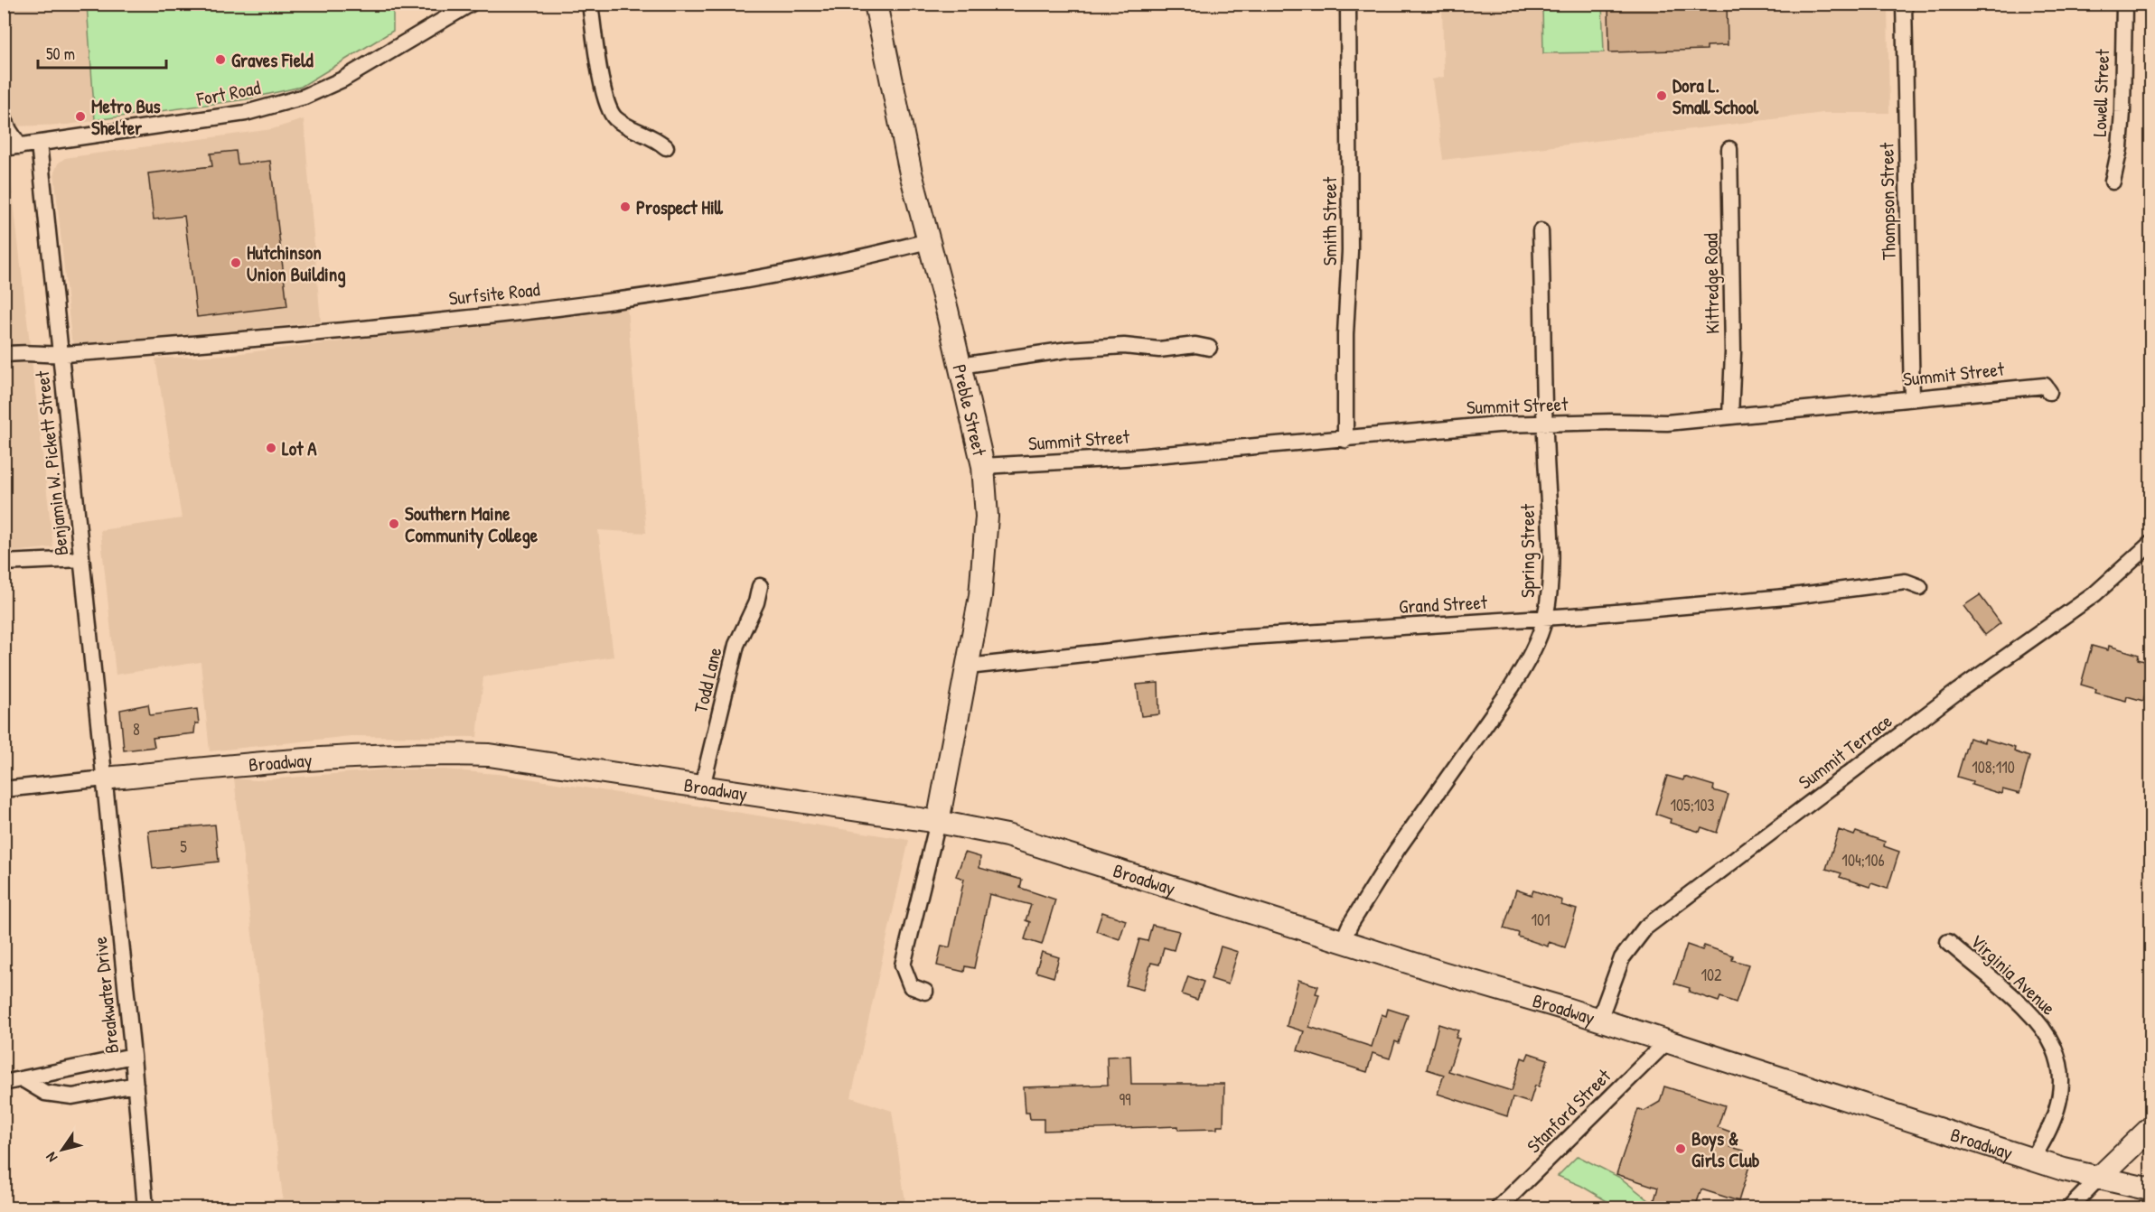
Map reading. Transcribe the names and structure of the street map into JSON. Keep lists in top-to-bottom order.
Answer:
{
  "streets": {
    "street": [
      "Fort Road",
      "Lowell Street",
      "Thompson Street",
      "Smith Street",
      "Kittredge Road",
      "Surfsite Road",
      "Summit Street",
      "Preble Street",
      "Benjamin W. Pickett Street",
      "Spring Street",
      "Grand Street",
      "Todd Lane",
      "Summit Terrace",
      "Broadway",
      "Virginia Avenue",
      "Breakwater Drive",
      "Stanford Street"
    ]
  },
  "crossings": [
    ["Fort Road", "Benjamin W. Pickett Street"],
    ["Thompson Street", "Summit Street"],
    ["Smith Street", "Summit Street"],
    ["Kittredge Road", "Summit Street"],
    ["Surfsite Road", "Preble Street"],
    ["Surfsite Road", "Benjamin W. Pickett Street"],
    ["Summit Street", "Preble Street"],
    ["Summit Street", "Spring Street"],
    ["Preble Street", "Grand Street"],
    ["Preble Street", "Broadway"],
    ["Benjamin W. Pickett Street", "Broadway"],
    ["Benjamin W. Pickett Street", "Breakwater Drive"],
    ["Spring Street", "Grand Street"],
    ["Spring Street", "Broadway"],
    ["Todd Lane", "Broadway"],
    ["Summit Terrace", "Broadway"],
    ["Broadway", "Virginia Avenue"],
    ["Broadway", "Breakwater Drive"],
    ["Broadway", "Stanford Street"]
  ],
  "places": [
    "Graves Field",
    "Dora L. Small School",
    "Metro Bus Shelter",
    "Prospect Hill",
    "Hutchinson Union Building",
    "Lot A",
    "Southern Maine Community College",
    "Boys & Girls Club"
  ],
  "house_numbers": [
    "8",
    "108;110",
    "105;103",
    "5",
    "104;106",
    "101",
    "102",
    "99"
  ],
  "scale_bar": "50 m",
  "north": "bottom left"
}
